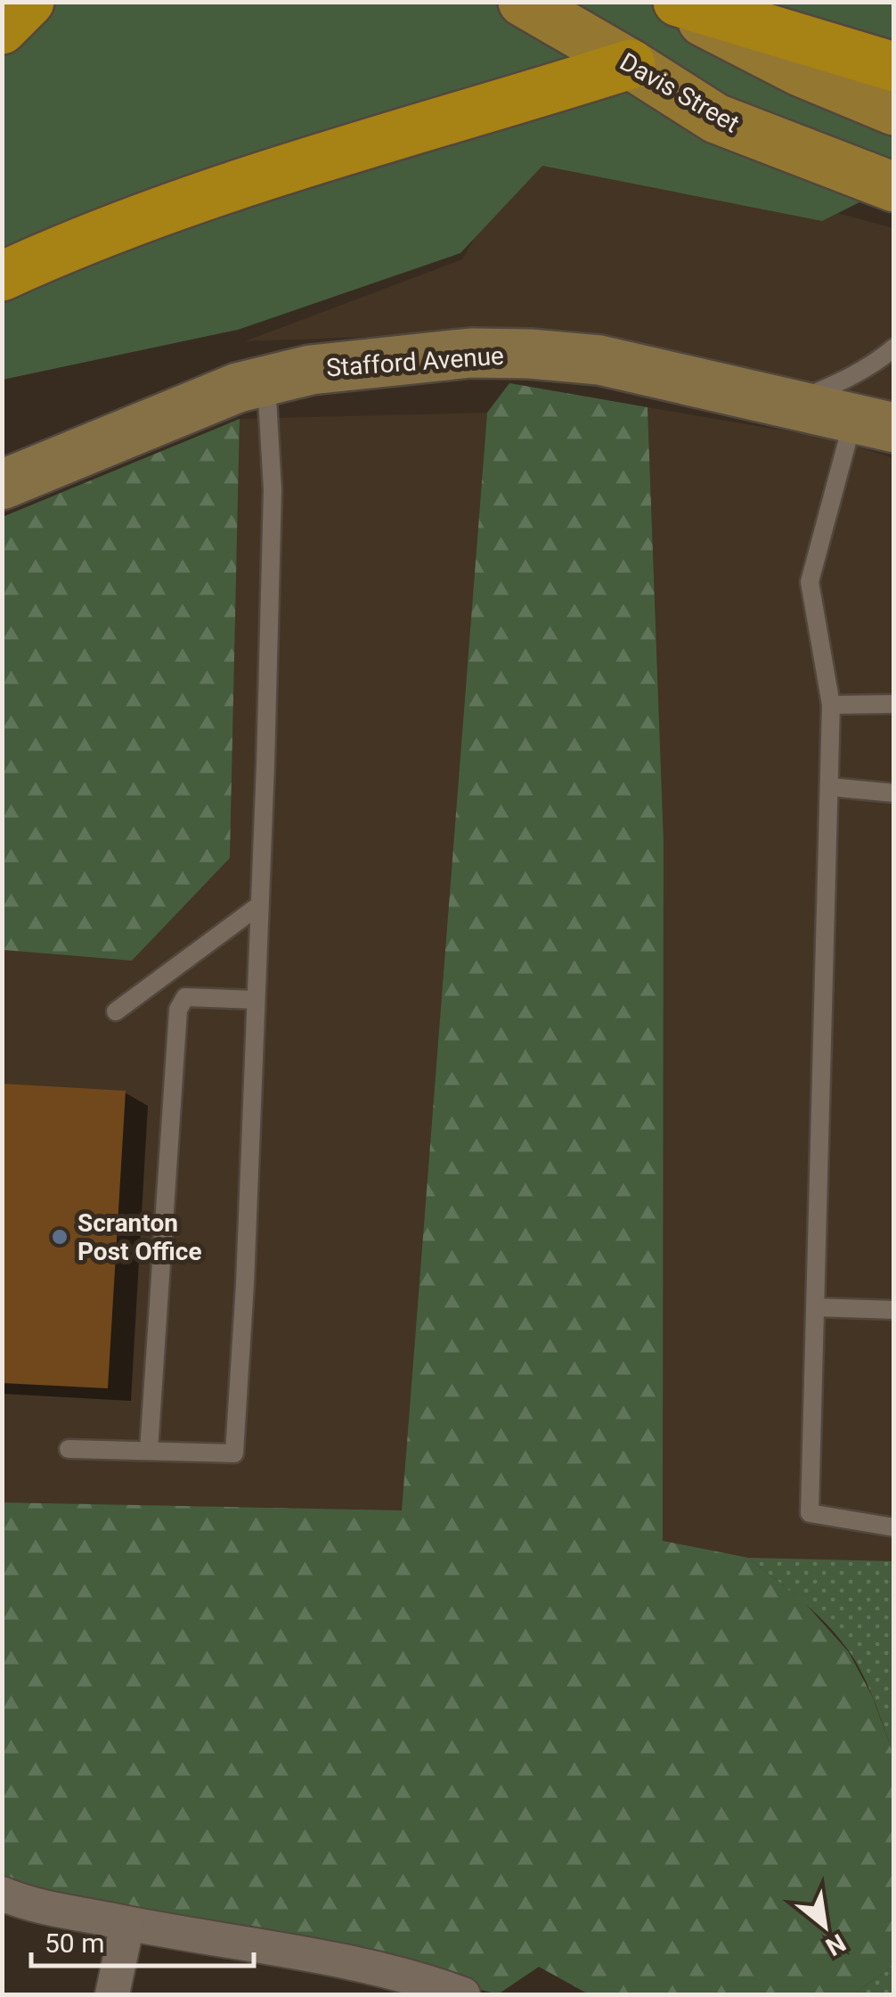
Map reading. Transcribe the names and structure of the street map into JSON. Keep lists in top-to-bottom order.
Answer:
{
  "streets": {
    "main road": ["Davis Street"],
    "street": ["Stafford Avenue"]
  },
  "places": ["Scranton Post Office"],
  "scale_bar": "50 m",
  "north": "bottom right"
}
